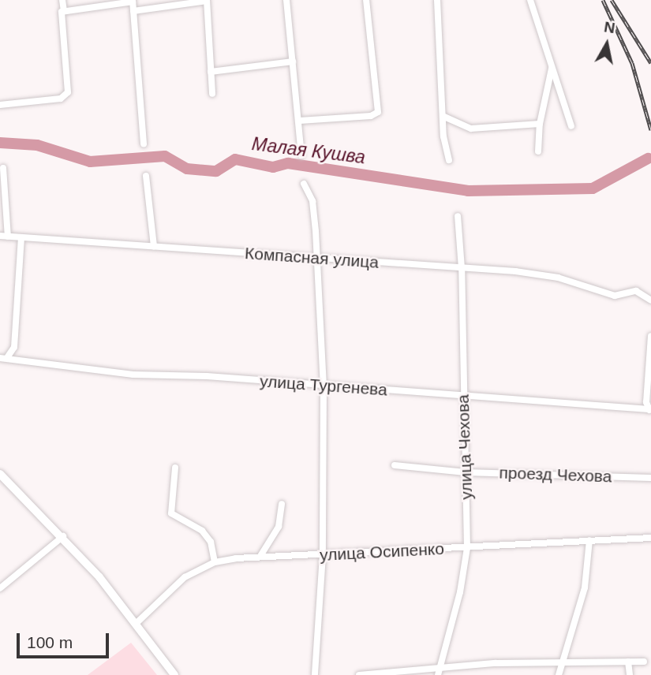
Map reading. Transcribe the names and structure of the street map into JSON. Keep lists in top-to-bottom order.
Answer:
{
  "streets": {
    "street": [
      "Компасная улица",
      "улица Тургенева",
      "улица Чехова",
      "проезд Чехова",
      "улица Осипенко"
    ]
  },
  "crossings": [
    ["Компасная улица", "улица Чехова"],
    ["улица Тургенева", "улица Чехова"],
    ["улица Чехова", "проезд Чехова"],
    ["улица Чехова", "улица Осипенко"]
  ],
  "water": ["Малая Кушва"],
  "scale_bar": "100 m",
  "north": "top"
}
